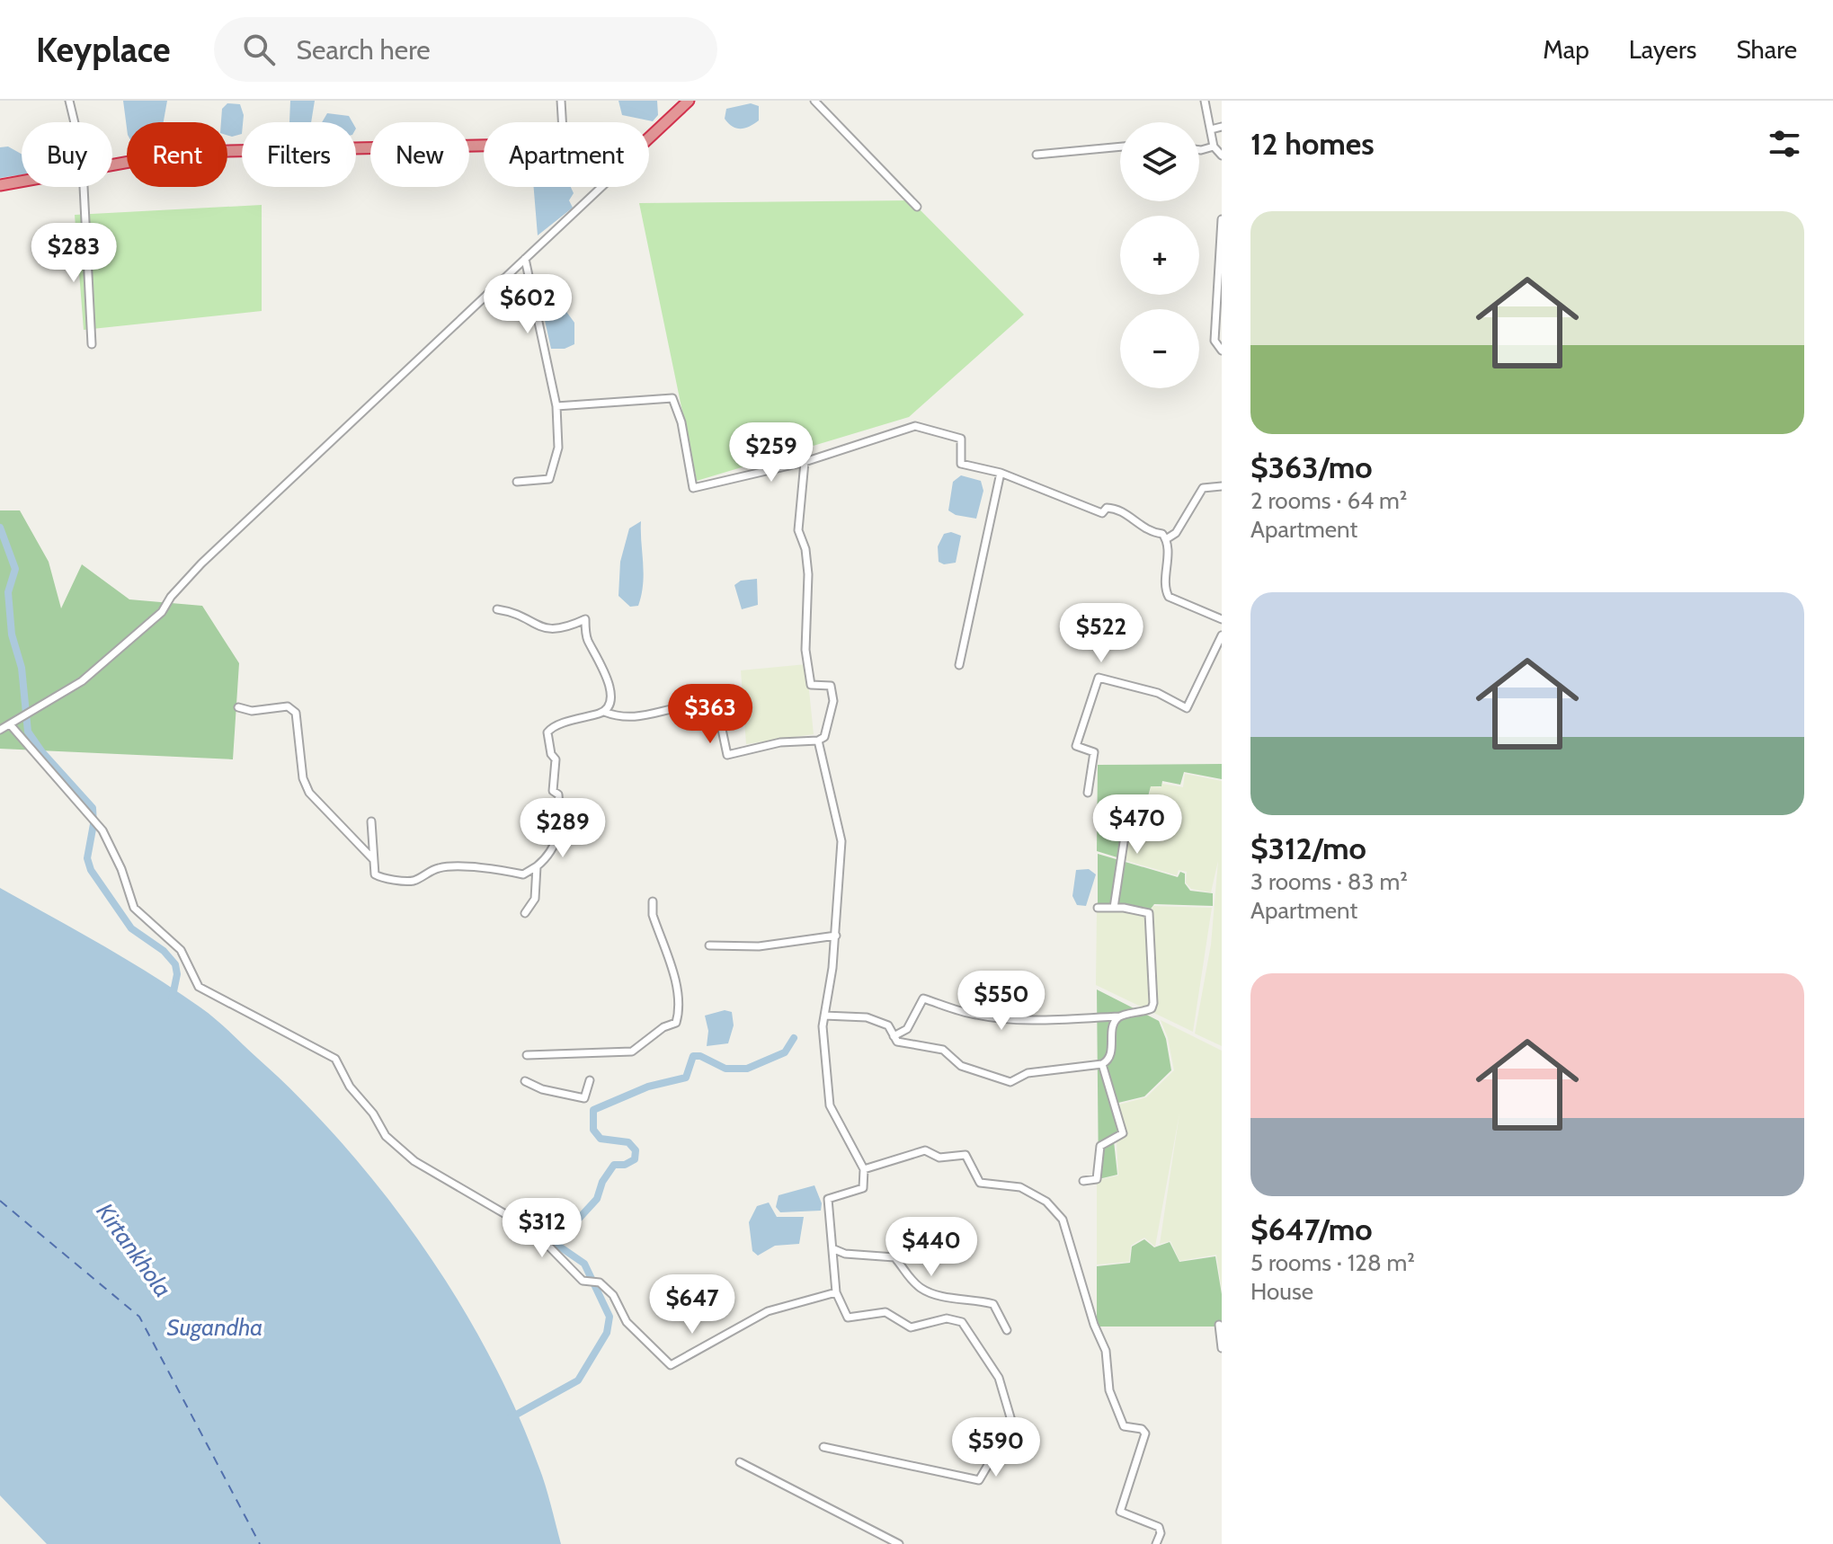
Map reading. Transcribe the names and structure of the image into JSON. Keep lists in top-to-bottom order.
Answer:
{
  "water": ["Kirtankhola", "Sugandha"],
  "page": {
    "header": "Keyplace",
    "search": "Search here",
    "nav": ["Map", "Layers", "Share"],
    "heading": "12 homes",
    "map_buttons": ["+", "−"],
    "chip": [
      "Buy",
      "Rent",
      "Filters",
      "New",
      "Apartment"
    ],
    "list": [
      {
        "name": "$363/mo",
        "note": "2 rooms · 64 m² · Apartment"
      },
      {
        "name": "$312/mo",
        "note": "3 rooms · 83 m² · Apartment"
      },
      {
        "name": "$647/mo",
        "note": "5 rooms · 128 m² · House"
      }
    ],
    "price": [
      "$283",
      "$602",
      "$259",
      "$522",
      "$363",
      "$470",
      "$289",
      "$550",
      "$312",
      "$440",
      "$647",
      "$590"
    ]
  }
}
